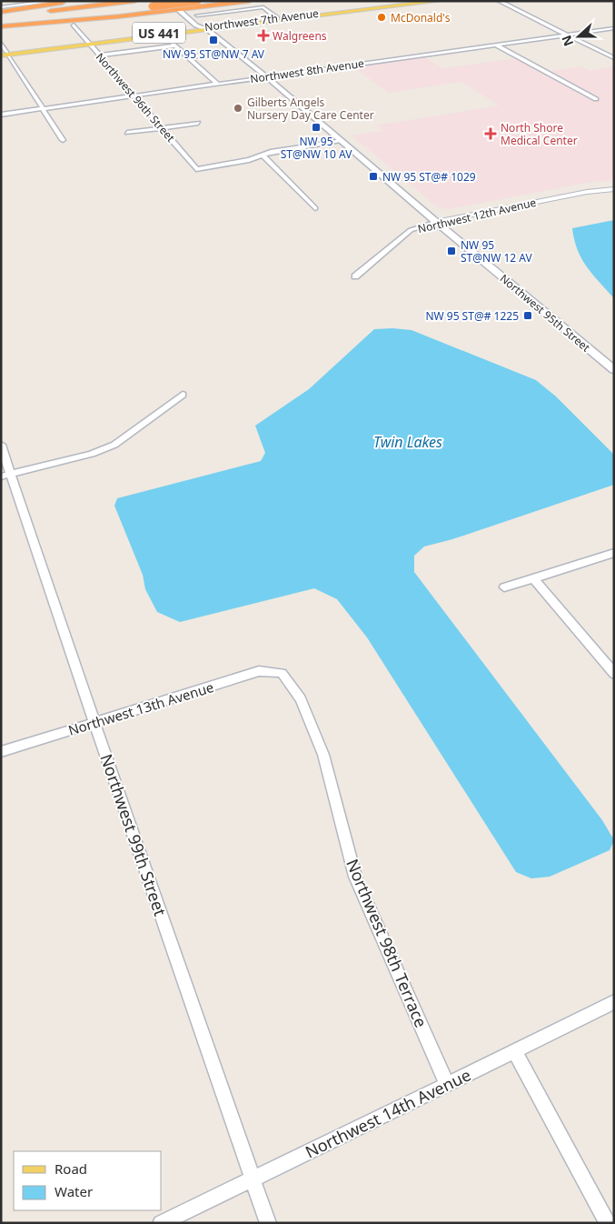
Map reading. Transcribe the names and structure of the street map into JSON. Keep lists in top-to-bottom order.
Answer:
{
  "streets": {
    "main road": ["Northwest 7th Avenue", "US 441", "Northwest 95th Street"],
    "street": [
      "Northwest 8th Avenue",
      "Northwest 96th Street",
      "Northwest 12th Avenue",
      "Northwest 13th Avenue",
      "Northwest 99th Street",
      "Northwest 98th Terrace",
      "Northwest 14th Avenue"
    ]
  },
  "crossings": [
    ["Northwest 7th Avenue", "Northwest 96th Street"],
    ["Northwest 7th Avenue", "Northwest 95th Street"],
    ["Northwest 8th Avenue", "Northwest 96th Street"],
    ["Northwest 8th Avenue", "Northwest 95th Street"],
    ["Northwest 12th Avenue", "Northwest 95th Street"],
    ["Northwest 13th Avenue", "Northwest 99th Street"],
    ["Northwest 13th Avenue", "Northwest 98th Terrace"],
    ["Northwest 99th Street", "Northwest 14th Avenue"],
    ["Northwest 98th Terrace", "Northwest 14th Avenue"]
  ],
  "water": ["Twin Lakes"],
  "places": {
    "other": ["McDonald's", "Gilberts Angels Nursery Day Care Center"],
    "health": ["Walgreens", "North Shore Medical Center"],
    "transit": [
      "NW 95 ST@NW 7 AV",
      "NW 95 ST@NW 10 AV",
      "NW 95 ST@# 1029",
      "NW 95 ST@NW 12 AV",
      "NW 95 ST@# 1225"
    ]
  },
  "legend": ["Road", "Water"],
  "north": "left"
}
